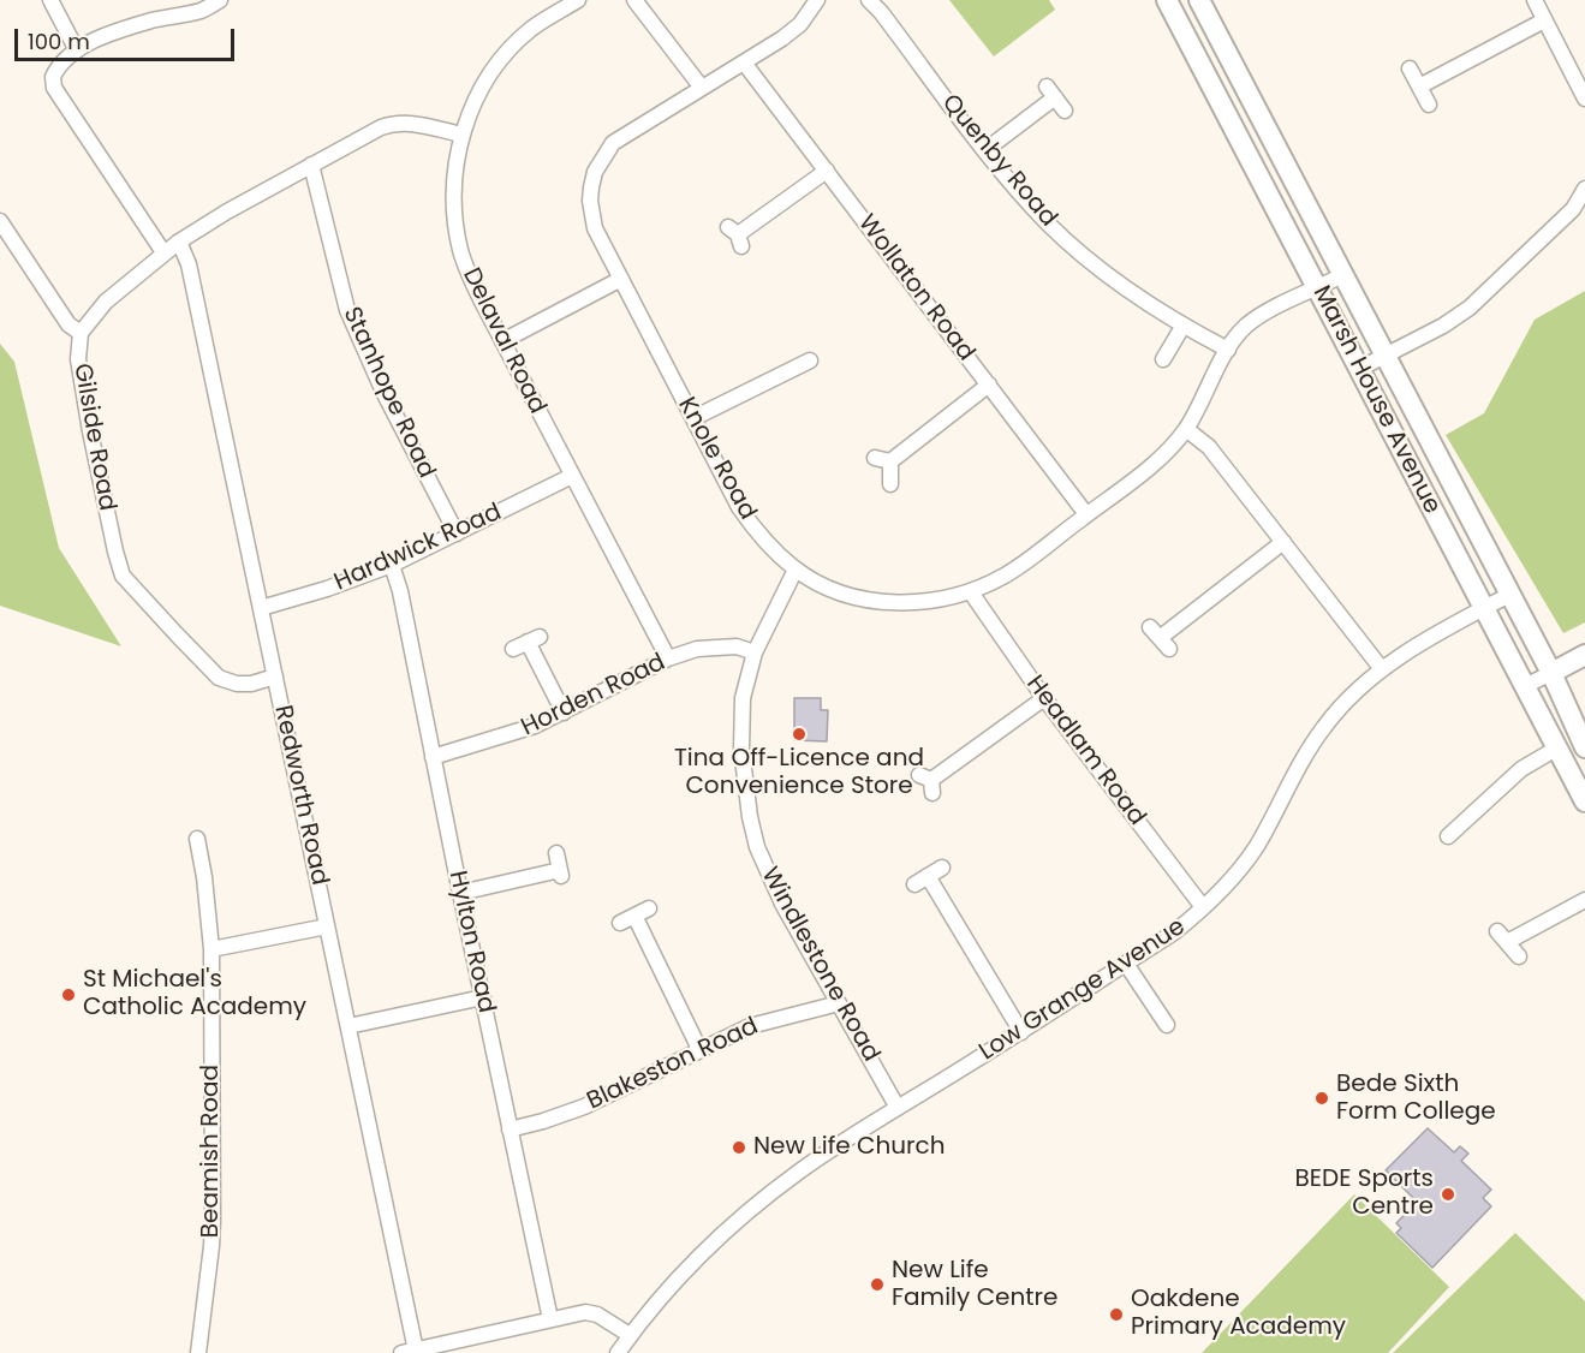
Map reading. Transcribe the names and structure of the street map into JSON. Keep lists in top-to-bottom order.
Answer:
{
  "streets": {
    "street": [
      "Quenby Road",
      "Wollaton Road",
      "Delaval Road",
      "Stanhope Road",
      "Marsh House Avenue",
      "Gilside Road",
      "Knole Road",
      "Hardwick Road",
      "Horden Road",
      "Headlam Road",
      "Redworth Road",
      "Hylton Road",
      "Windlestone Road",
      "Low Grange Avenue",
      "Blakeston Road",
      "Beamish Road"
    ]
  },
  "crossings": [
    ["Quenby Road", "Knole Road"],
    ["Wollaton Road", "Knole Road"],
    ["Delaval Road", "Gilside Road"],
    ["Delaval Road", "Hardwick Road"],
    ["Delaval Road", "Horden Road"],
    ["Stanhope Road", "Gilside Road"],
    ["Stanhope Road", "Hardwick Road"],
    ["Marsh House Avenue", "Knole Road"],
    ["Marsh House Avenue", "Low Grange Avenue"],
    ["Gilside Road", "Redworth Road"],
    ["Knole Road", "Headlam Road"],
    ["Knole Road", "Windlestone Road"],
    ["Hardwick Road", "Redworth Road"],
    ["Hardwick Road", "Hylton Road"],
    ["Horden Road", "Hylton Road"],
    ["Horden Road", "Windlestone Road"],
    ["Headlam Road", "Low Grange Avenue"],
    ["Hylton Road", "Blakeston Road"],
    ["Windlestone Road", "Low Grange Avenue"],
    ["Windlestone Road", "Blakeston Road"]
  ],
  "places": [
    "Tina Off-Licence and Convenience Store",
    "St Michael's Catholic Academy",
    "Bede Sixth Form College",
    "New Life Church",
    "BEDE Sports Centre",
    "New Life Family Centre",
    "Oakdene Primary Academy"
  ],
  "scale_bar": "100 m"
}
